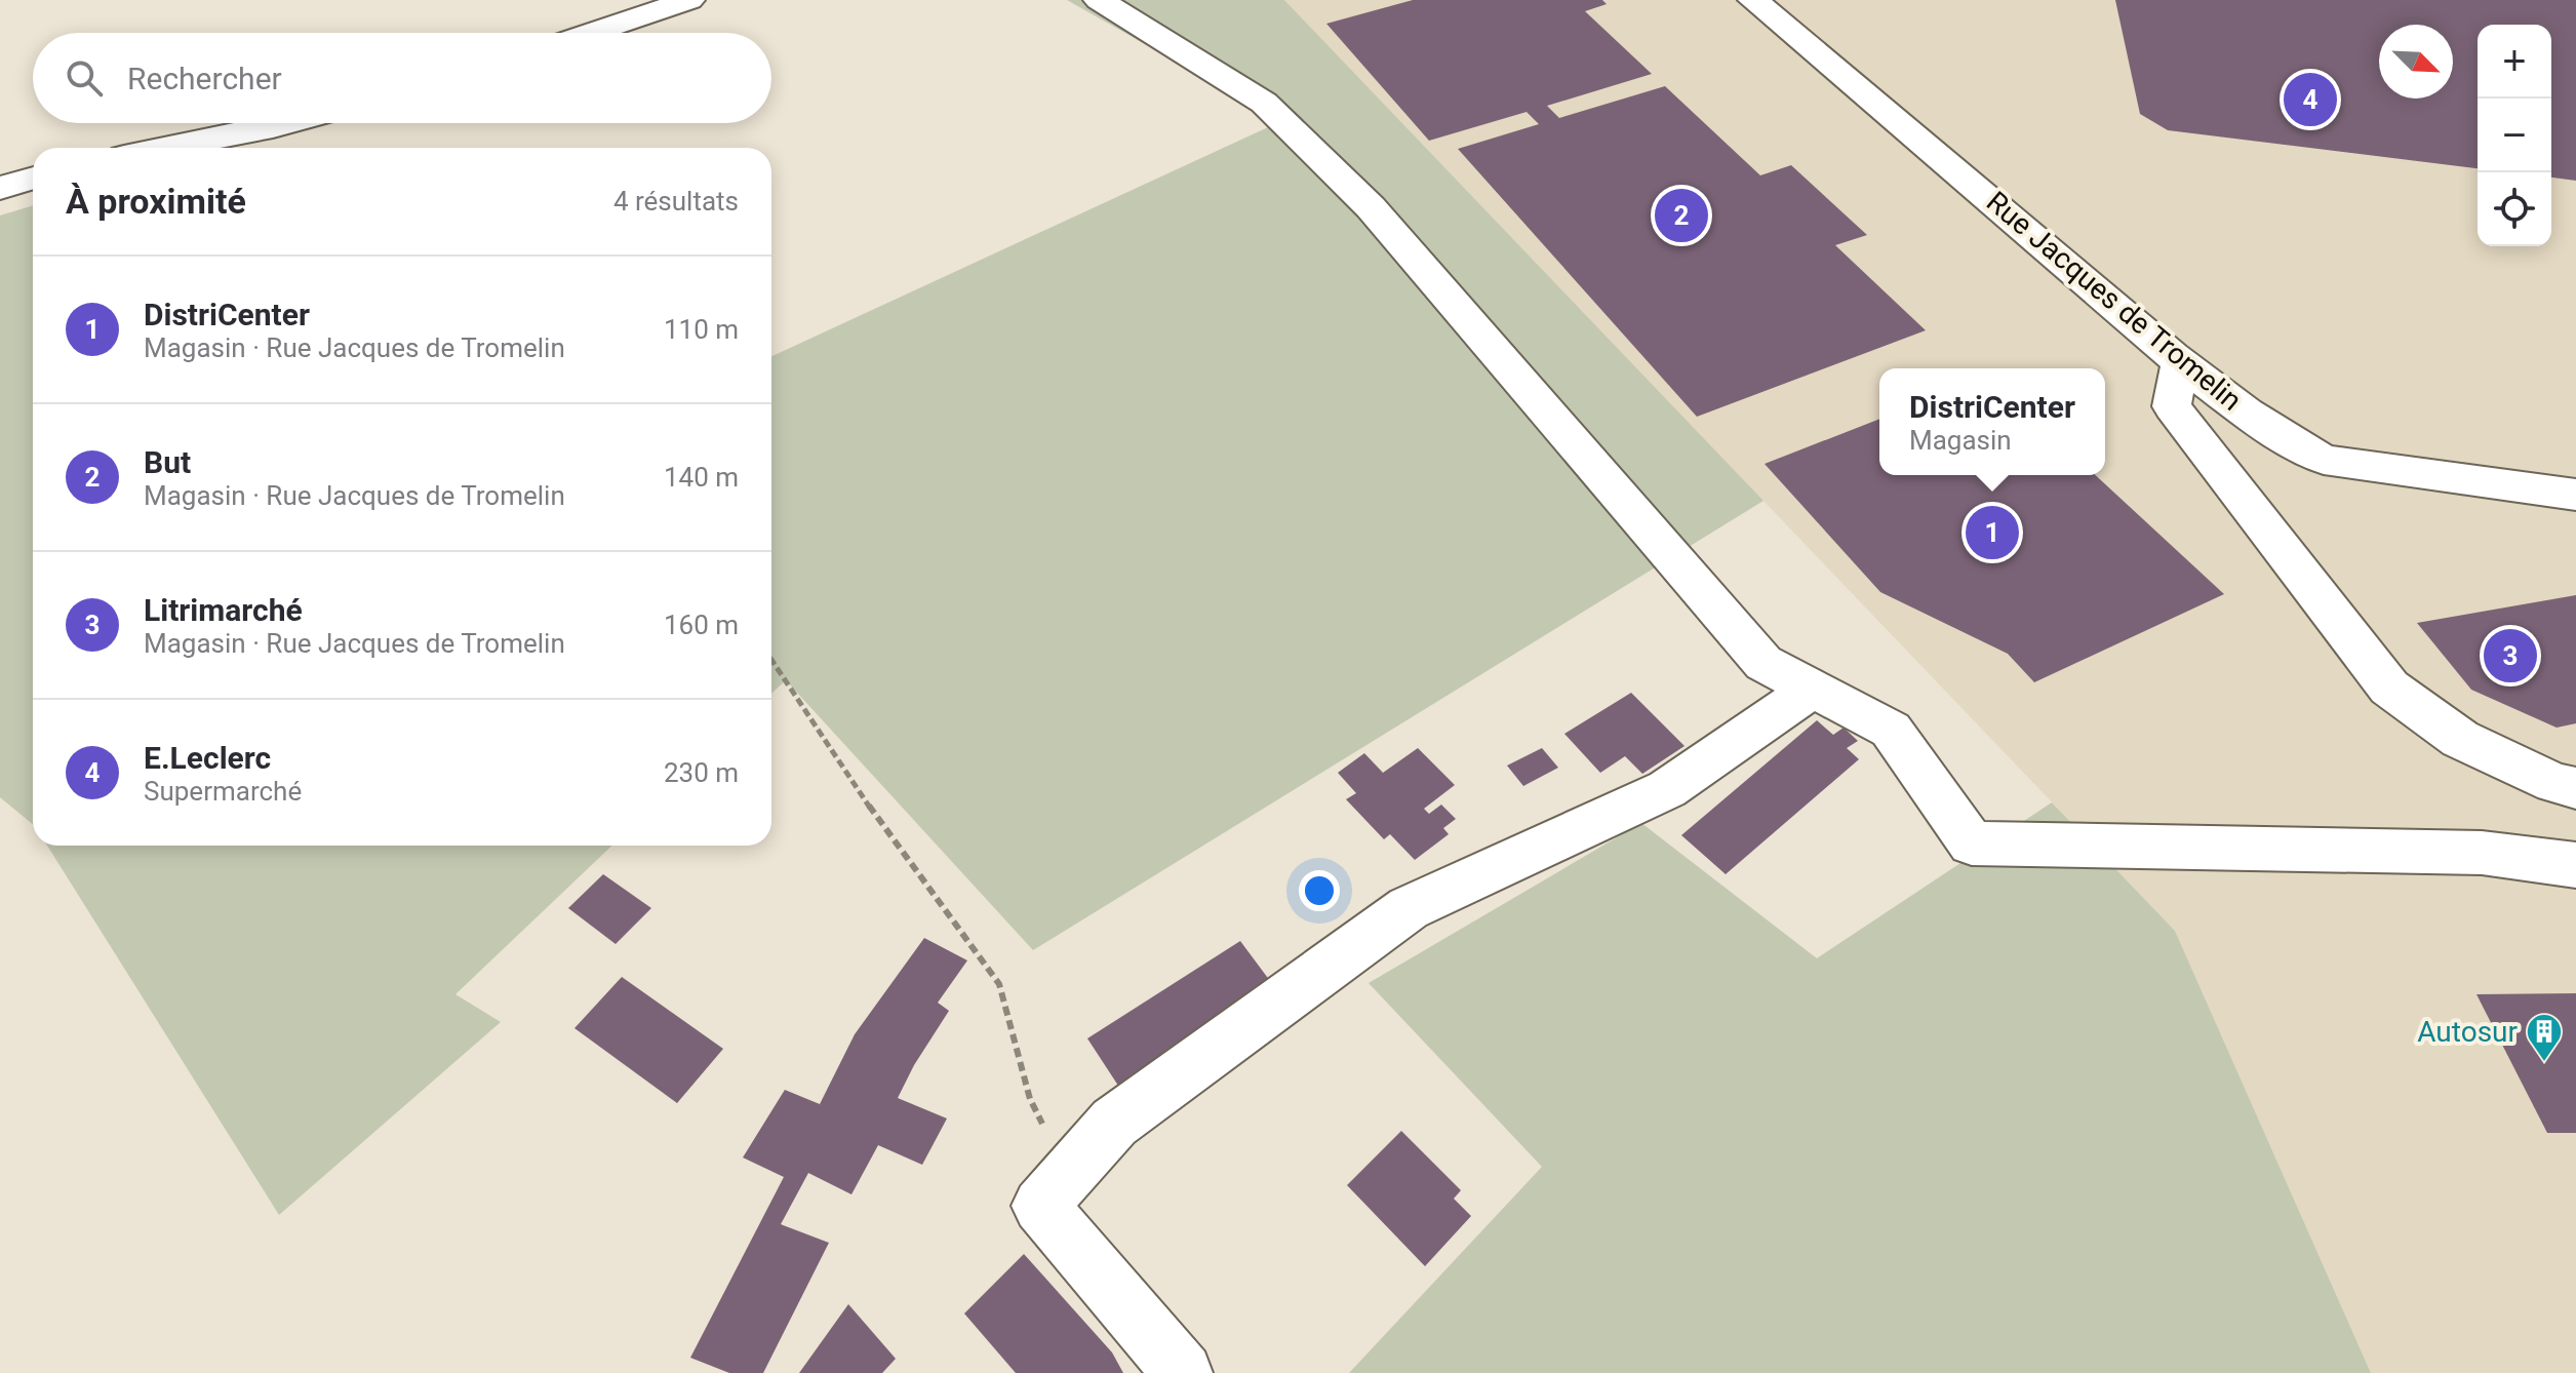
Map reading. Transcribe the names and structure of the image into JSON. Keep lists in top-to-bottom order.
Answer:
{
  "streets": {
    "street": ["Rue Jacques de Tromelin"]
  },
  "places": {
    "building": ["Autosur"]
  },
  "north": "bottom right",
  "page": {
    "map_buttons": ["+", "−"],
    "search": "Rechercher",
    "pins": [
      "4",
      "2",
      "1",
      "3"
    ],
    "heading": ["À proximité", "4 résultats"],
    "list": [
      {
        "mark": "1",
        "name": "DistriCenter",
        "note": "Magasin · Rue Jacques de Tromelin",
        "value": "110 m"
      },
      {
        "mark": "2",
        "name": "But",
        "note": "Magasin · Rue Jacques de Tromelin",
        "value": "140 m"
      },
      {
        "mark": "3",
        "name": "Litrimarché",
        "note": "Magasin · Rue Jacques de Tromelin",
        "value": "160 m"
      },
      {
        "mark": "4",
        "name": "E.Leclerc",
        "note": "Supermarché",
        "value": "230 m"
      }
    ],
    "popup": ["DistriCenter", "Magasin"]
  }
}
